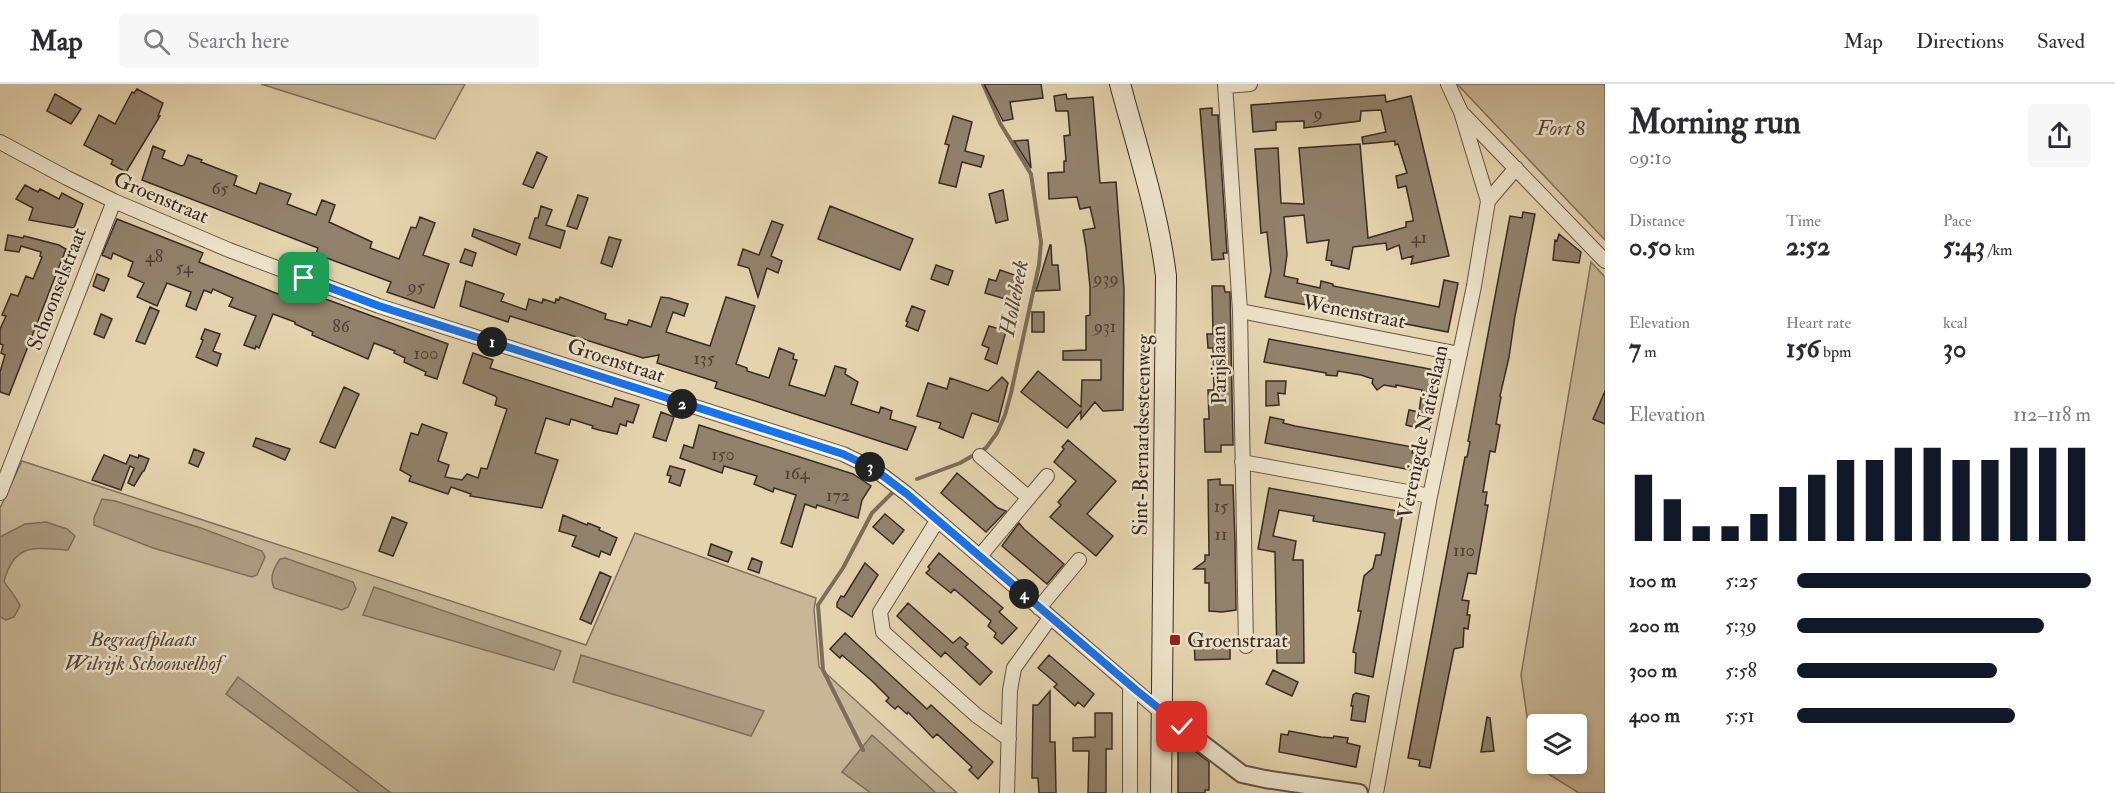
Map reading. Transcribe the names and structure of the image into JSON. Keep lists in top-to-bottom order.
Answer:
{
  "streets": {
    "main road": ["Sint-Bernardsesteenweg"],
    "street": [
      "Groenstraat",
      "Schoonselstraat",
      "Wenenstraat",
      "Parijslaan",
      "Verenigde Natieslaan"
    ]
  },
  "crossings": [
    ["Groenstraat", "Schoonselstraat"],
    ["Groenstraat", "Sint-Bernardsesteenweg"],
    ["Wenenstraat", "Parijslaan"],
    ["Wenenstraat", "Verenigde Natieslaan"]
  ],
  "water": ["Hollebeek"],
  "parks": ["Fort 8", "Begraafplaats Wilrijk Schoonselhof"],
  "places": {
    "transit": ["Groenstraat"]
  },
  "house_numbers": [
    "9",
    "65",
    "41",
    "48",
    "54",
    "939",
    "95",
    "86",
    "931",
    "100",
    "135",
    "150",
    "164",
    "172",
    "15",
    "11",
    "110"
  ],
  "page": {
    "header": "Map",
    "search": "Search here",
    "nav": ["Map", "Directions", "Saved"],
    "heading": ["Morning run", "09:10"],
    "stats": [
      ["Distance", "0.50 km"],
      ["Time", "2:52"],
      ["Pace", "5:43 /km"],
      ["Elevation", "7 m"],
      ["Heart rate", "156 bpm"],
      ["kcal", "30"]
    ],
    "pins": [
      "1",
      "2",
      "3",
      "4"
    ],
    "chart": ["Elevation", "112–118 m"],
    "list": [
      {
        "name": "100 m",
        "note": "5:25"
      },
      {
        "name": "200 m",
        "note": "5:39"
      },
      {
        "name": "300 m",
        "note": "5:58"
      },
      {
        "name": "400 m",
        "note": "5:51"
      }
    ]
  }
}
